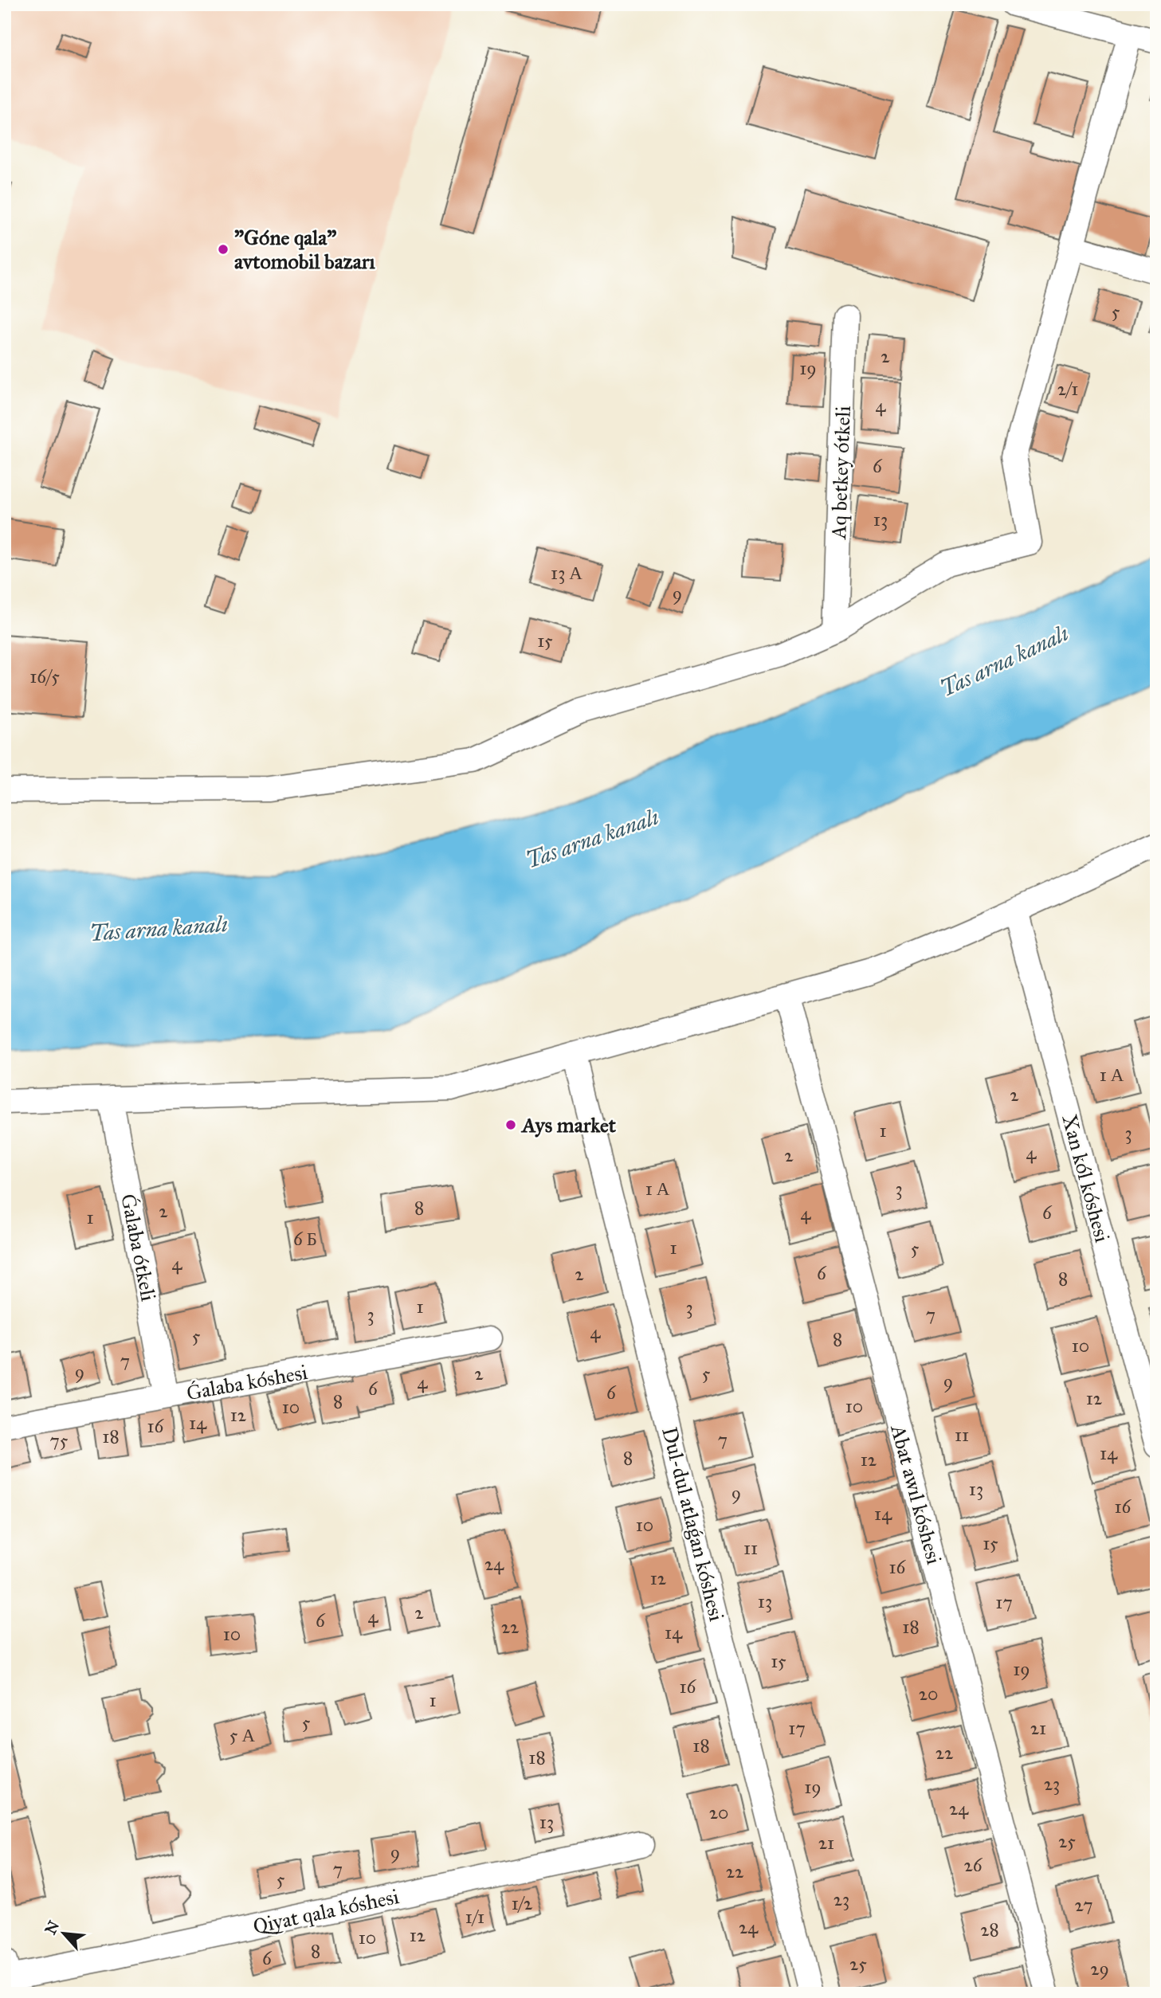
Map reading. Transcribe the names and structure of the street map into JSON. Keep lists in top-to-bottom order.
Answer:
{
  "streets": {
    "street": [
      "Aq betkey ótkeli",
      "Xan kól kóshesi",
      "Ǵalaba ótkeli",
      "Ǵalaba kóshesi",
      "Abat awıl kóshesi",
      "Dul-dul atlaǵan kóshesi",
      "Qiyat qala kóshesi"
    ]
  },
  "crossings": [
    ["Ǵalaba ótkeli", "Ǵalaba kóshesi"]
  ],
  "water": ["Tas arna kanalı"],
  "places": ["\"Góne qala\" avtomobil bazarı", "Ays market"],
  "house_numbers": [
    "5",
    "2",
    "19",
    "2/1",
    "4",
    "6",
    "13",
    "13 А",
    "9",
    "15",
    "16/5",
    "1 А",
    "2",
    "1",
    "3",
    "4",
    "2",
    "1 А",
    "3",
    "8",
    "2",
    "6",
    "4",
    "1",
    "6 Б",
    "1",
    "5",
    "4",
    "6",
    "2",
    "8",
    "1",
    "3",
    "3",
    "7",
    "4",
    "5",
    "8",
    "10",
    "7",
    "9",
    "2",
    "5",
    "9",
    "4",
    "6",
    "6",
    "12",
    "8",
    "10",
    "10",
    "12",
    "14",
    "16",
    "11",
    "18",
    "7",
    "75",
    "14",
    "8",
    "12",
    "13",
    "9",
    "16",
    "14",
    "10",
    "15",
    "11",
    "24",
    "16",
    "12",
    "13",
    "17",
    "2",
    "4",
    "6",
    "22",
    "18",
    "14",
    "10",
    "15",
    "19",
    "16",
    "20",
    "1",
    "5",
    "17",
    "21",
    "5 А",
    "18",
    "22",
    "18",
    "23",
    "19",
    "24",
    "20",
    "13",
    "25",
    "21",
    "9",
    "26",
    "7",
    "22",
    "5",
    "23",
    "1/2",
    "27",
    "1/1",
    "24",
    "28",
    "12",
    "10",
    "8",
    "6",
    "25",
    "29"
  ],
  "north": "top left"
}
